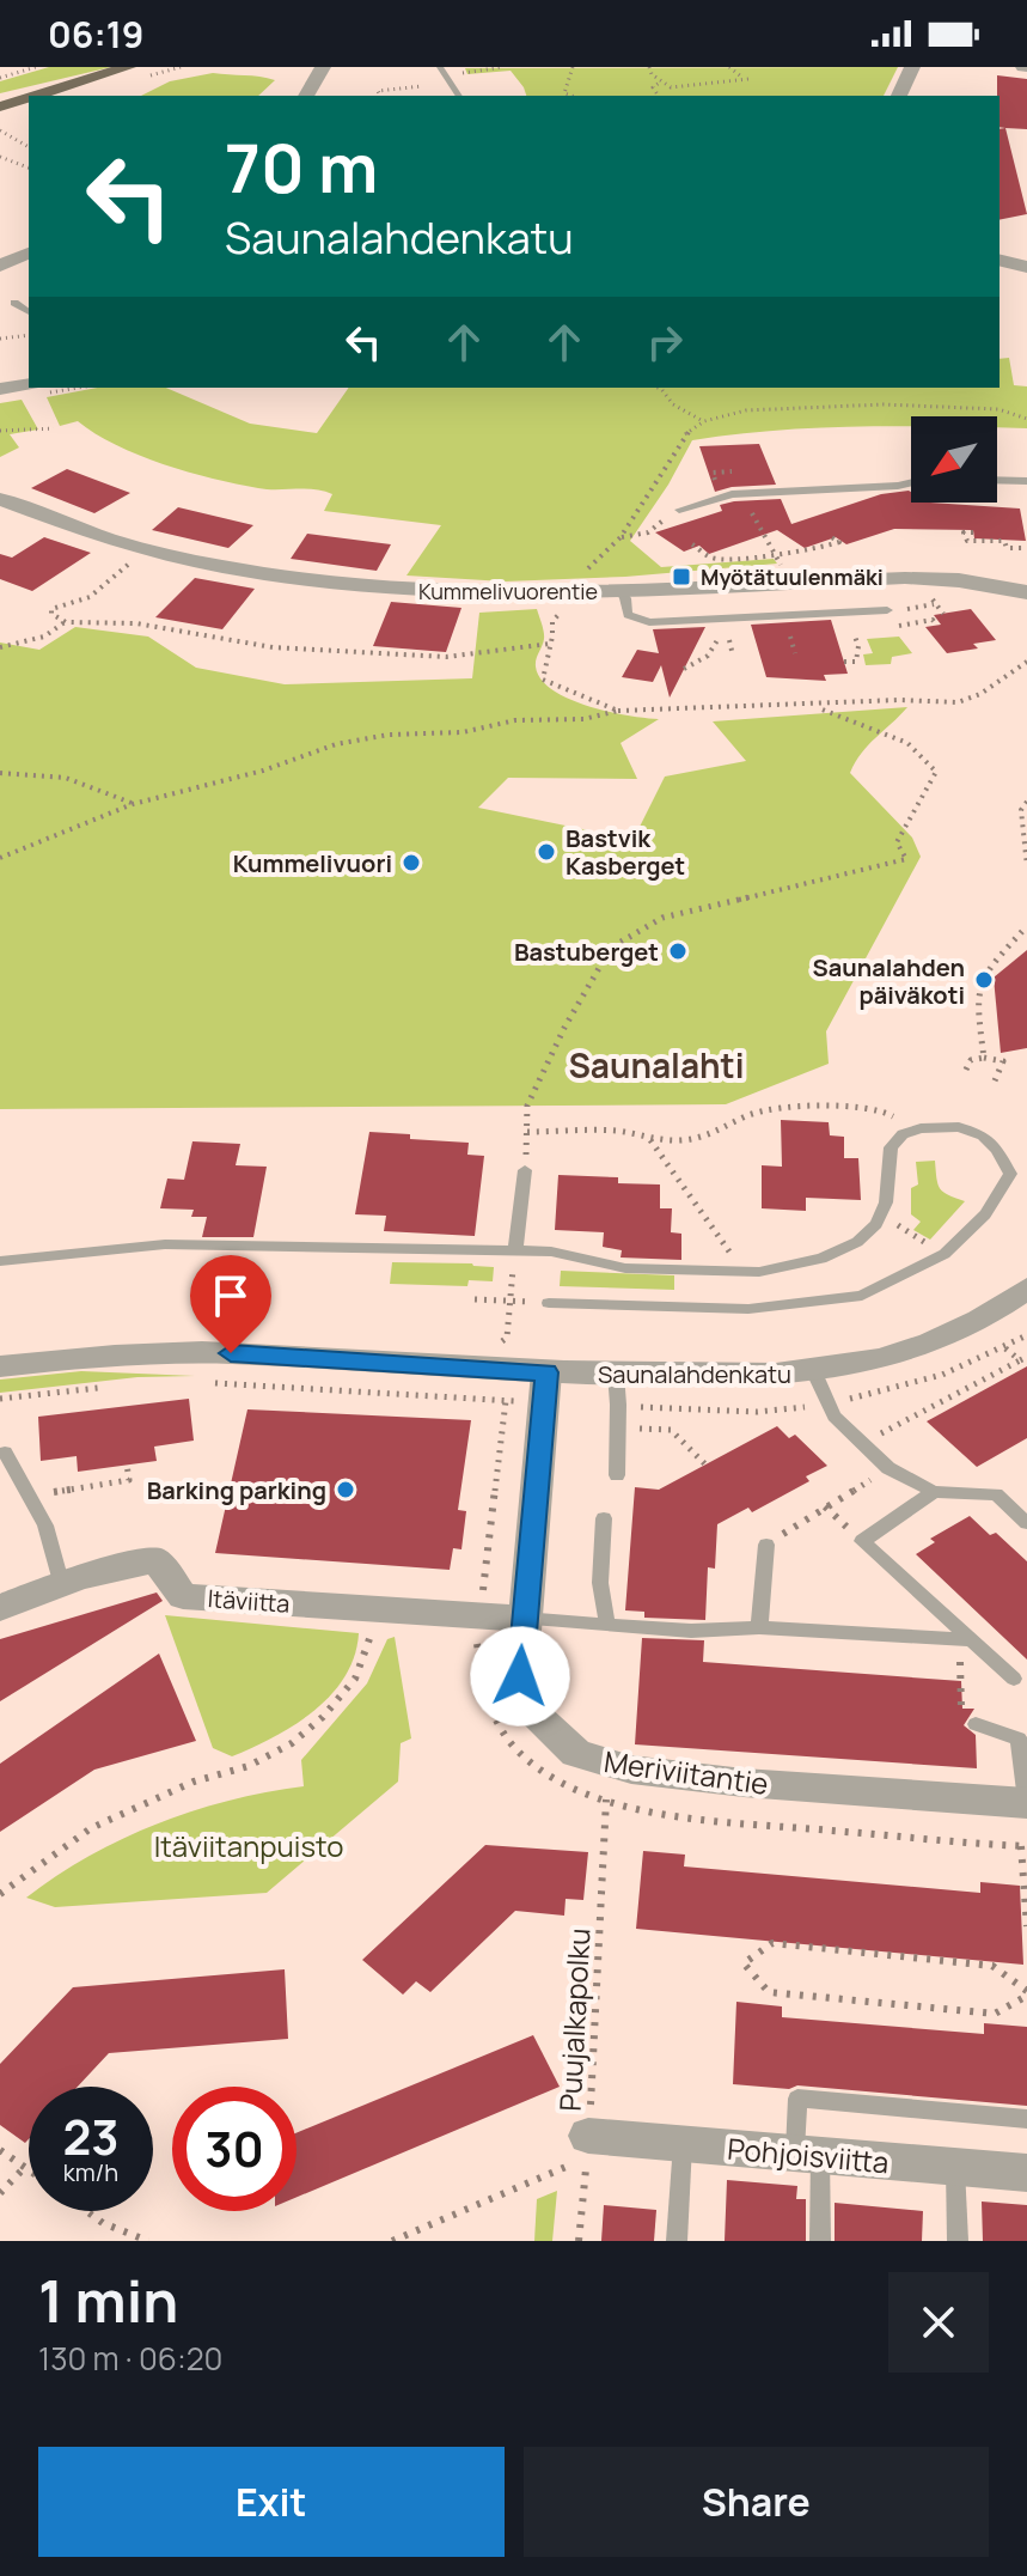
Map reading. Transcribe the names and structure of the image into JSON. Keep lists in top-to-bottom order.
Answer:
{
  "streets": {
    "street": [
      "Kummelivuorentie",
      "Saunalahdenkatu",
      "Itäviitta",
      "Meriviitantie",
      "Pohjoisviitta"
    ],
    "path": ["Puujalkapolku"]
  },
  "crossings": [
    ["Saunalahdenkatu", "Meriviitantie"],
    ["Itäviitta", "Meriviitantie"],
    ["Puujalkapolku", "Pohjoisviitta"]
  ],
  "districts": ["Saunalahti"],
  "parks": ["Itäviitanpuisto"],
  "places": {
    "transit": ["Myötätuulenmäki"],
    "other": [
      "Bastvik Kasberget",
      "Kummelivuori",
      "Bastuberget",
      "Saunalahden päiväkoti",
      "Barking parking"
    ]
  },
  "north": "bottom left",
  "page": {
    "status": "06:19",
    "turn": ["70 m", "Saunalahdenkatu"],
    "speed": "23 km/h",
    "limit": "30",
    "heading": ["1 min", "130 m · 06:20"],
    "buttons": ["Exit", "Share"]
  }
}
